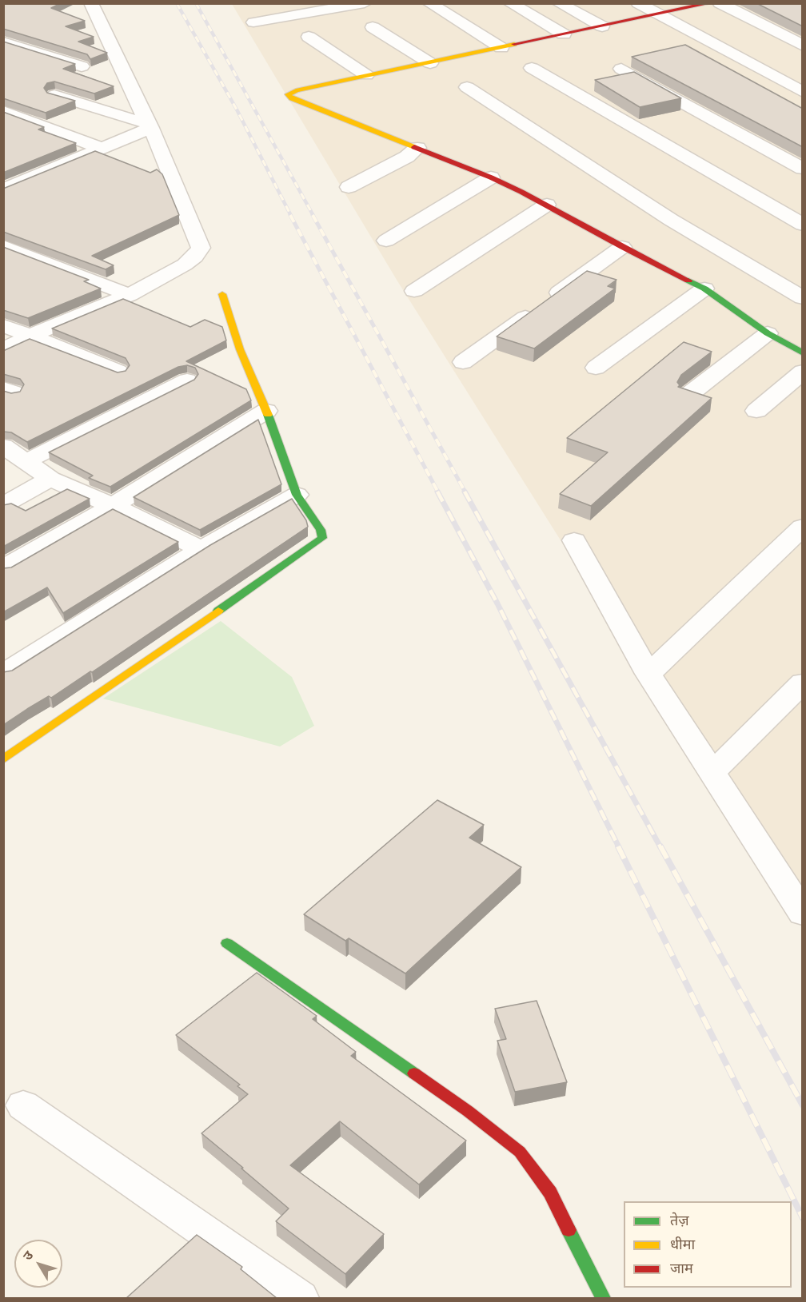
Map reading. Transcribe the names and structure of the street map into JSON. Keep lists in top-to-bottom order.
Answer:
{
  "legend": ["तेज़", "धीमा", "जाम"],
  "north": "top left"
}
